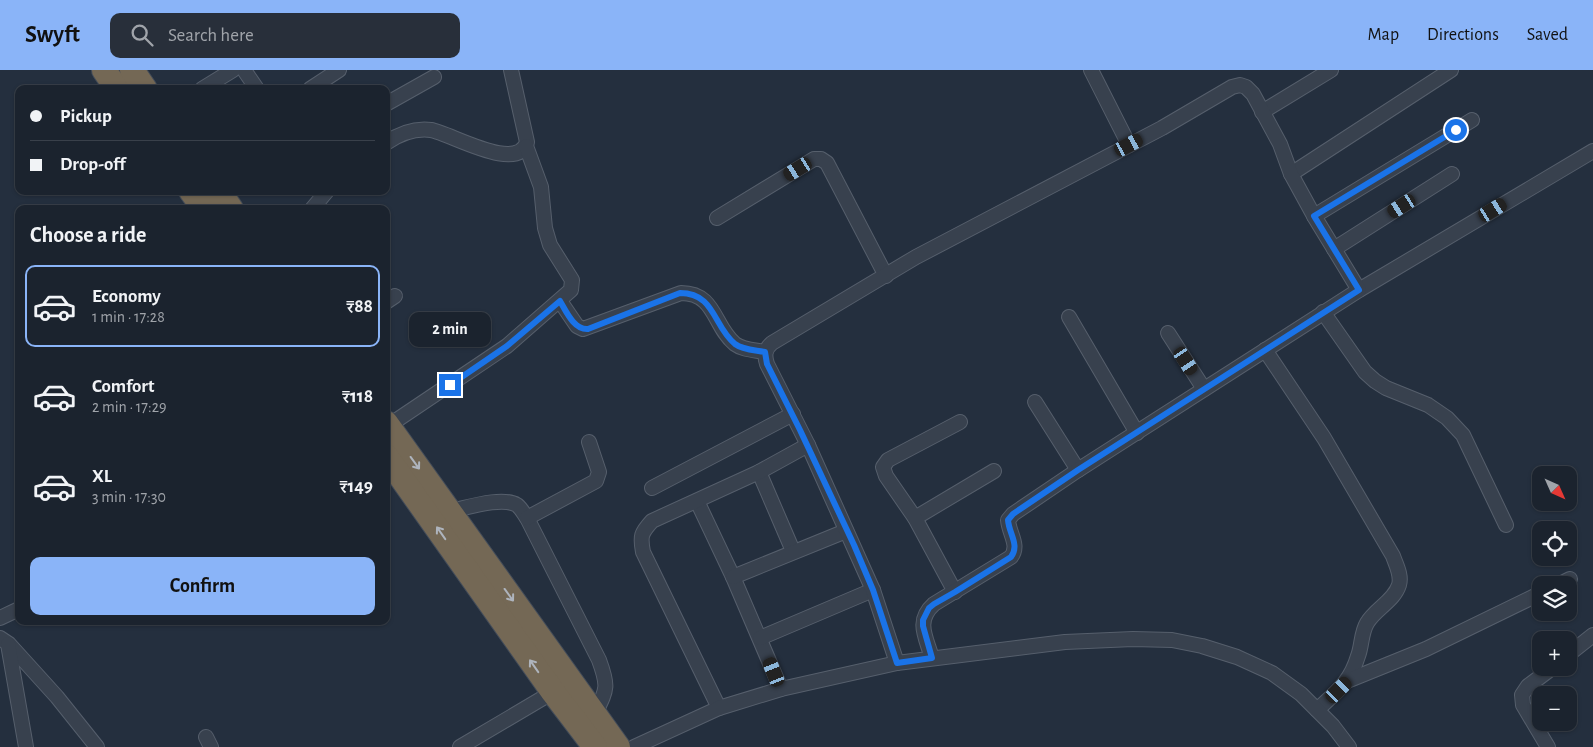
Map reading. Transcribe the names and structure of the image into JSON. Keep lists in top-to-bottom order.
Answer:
{
  "north": "bottom right",
  "page": {
    "header": "Swyft",
    "search": "Search here",
    "nav": ["Map", "Directions", "Saved"],
    "banner": ["Pickup", "Drop-off"],
    "heading": "Choose a ride",
    "list": [
      {
        "name": "Economy",
        "note": "1 min · 17:28",
        "value": "₹88"
      },
      {
        "name": "Comfort",
        "note": "2 min · 17:29",
        "value": "₹118"
      },
      {
        "name": "XL",
        "note": "3 min · 17:30",
        "value": "₹149"
      }
    ],
    "bubble": "2 min",
    "map_buttons": ["+", "−"],
    "buttons": "Confirm"
  }
}
